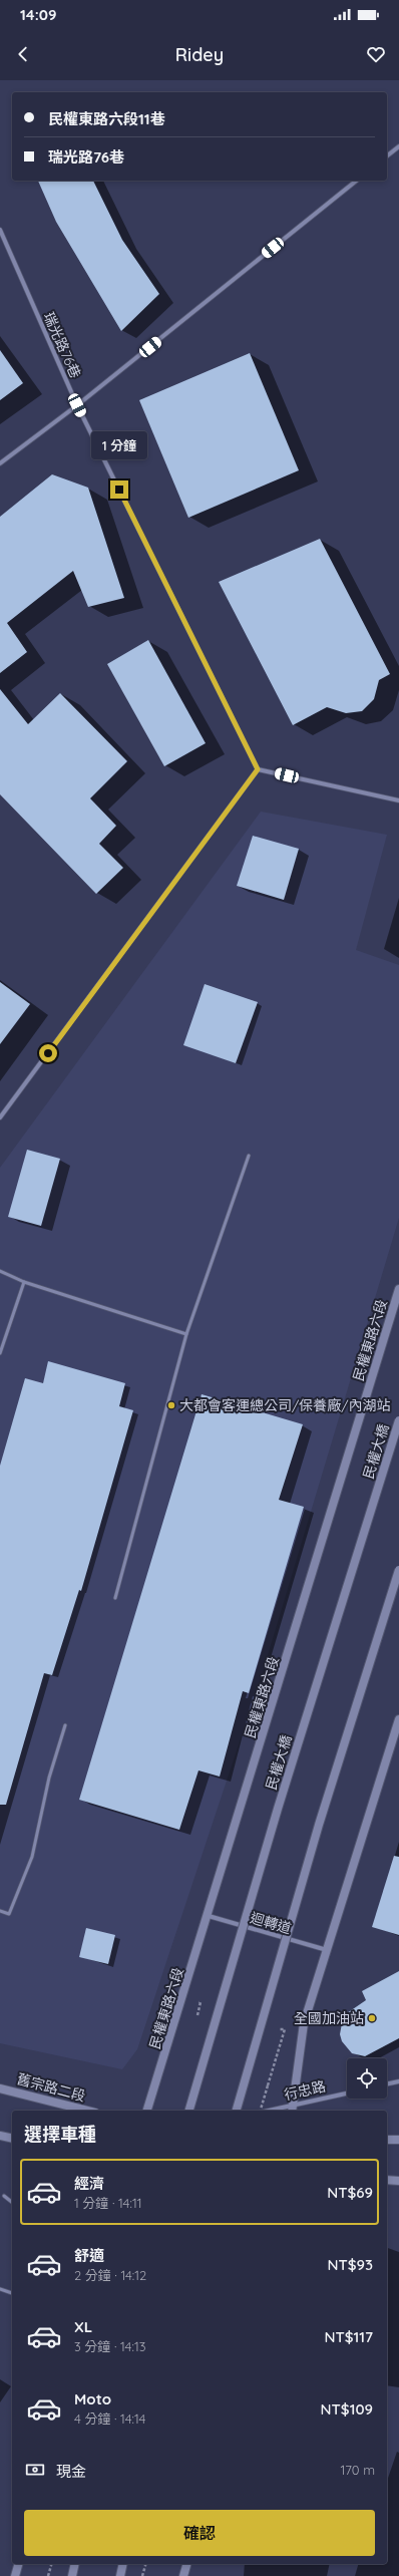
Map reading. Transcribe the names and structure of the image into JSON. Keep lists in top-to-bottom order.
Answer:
{
  "streets": {
    "main road": ["民權東路六段", "民權大橋", "舊宗路二段"],
    "street": ["瑞光路76巷", "迴轉道", "行忠路"]
  },
  "crossings": [
    ["民權東路六段", "迴轉道"]
  ],
  "places": ["大都會客運總公司/保養廠/內湖站", "全國加油站"],
  "page": {
    "status": "14:09",
    "header": "Ridey",
    "banner": ["民權東路六段11巷", "瑞光路76巷"],
    "bubble": "1 分鐘",
    "heading": "選擇車種",
    "list": [
      {
        "name": "經濟",
        "note": "1 分鐘 · 14:11",
        "value": "NT$69"
      },
      {
        "name": "舒適",
        "note": "2 分鐘 · 14:12",
        "value": "NT$93"
      },
      {
        "name": "XL",
        "note": "3 分鐘 · 14:13",
        "value": "NT$117"
      },
      {
        "name": "Moto",
        "note": "4 分鐘 · 14:14",
        "value": "NT$109"
      }
    ],
    "pay": ["現金", "170 m"],
    "buttons": "確認"
  }
}
